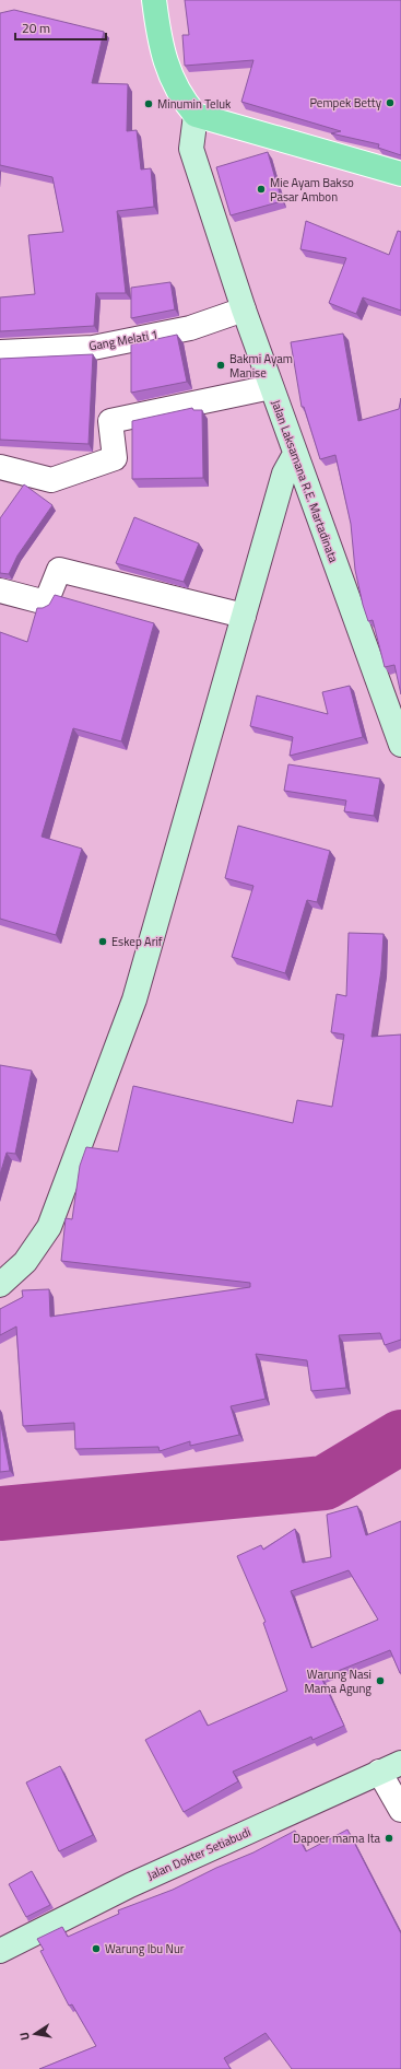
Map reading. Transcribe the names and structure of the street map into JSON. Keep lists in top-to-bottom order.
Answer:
{
  "streets": {
    "street": ["Gang Melati 1", "Jalan Laksamana R.E. Martadinata", "Jalan Dokter Setiabudi"]
  },
  "crossings": [
    ["Gang Melati 1", "Jalan Laksamana R.E. Martadinata"]
  ],
  "places": [
    "Pempek Betty",
    "Minumin Teluk",
    "Mie Ayam Bakso Pasar Ambon",
    "Bakmi Ayam Manise",
    "Eskep Arif",
    "Warung Nasi Mama Agung",
    "Dapoer mama Ita",
    "Warung Ibu Nur"
  ],
  "scale_bar": "20 m",
  "north": "left"
}
